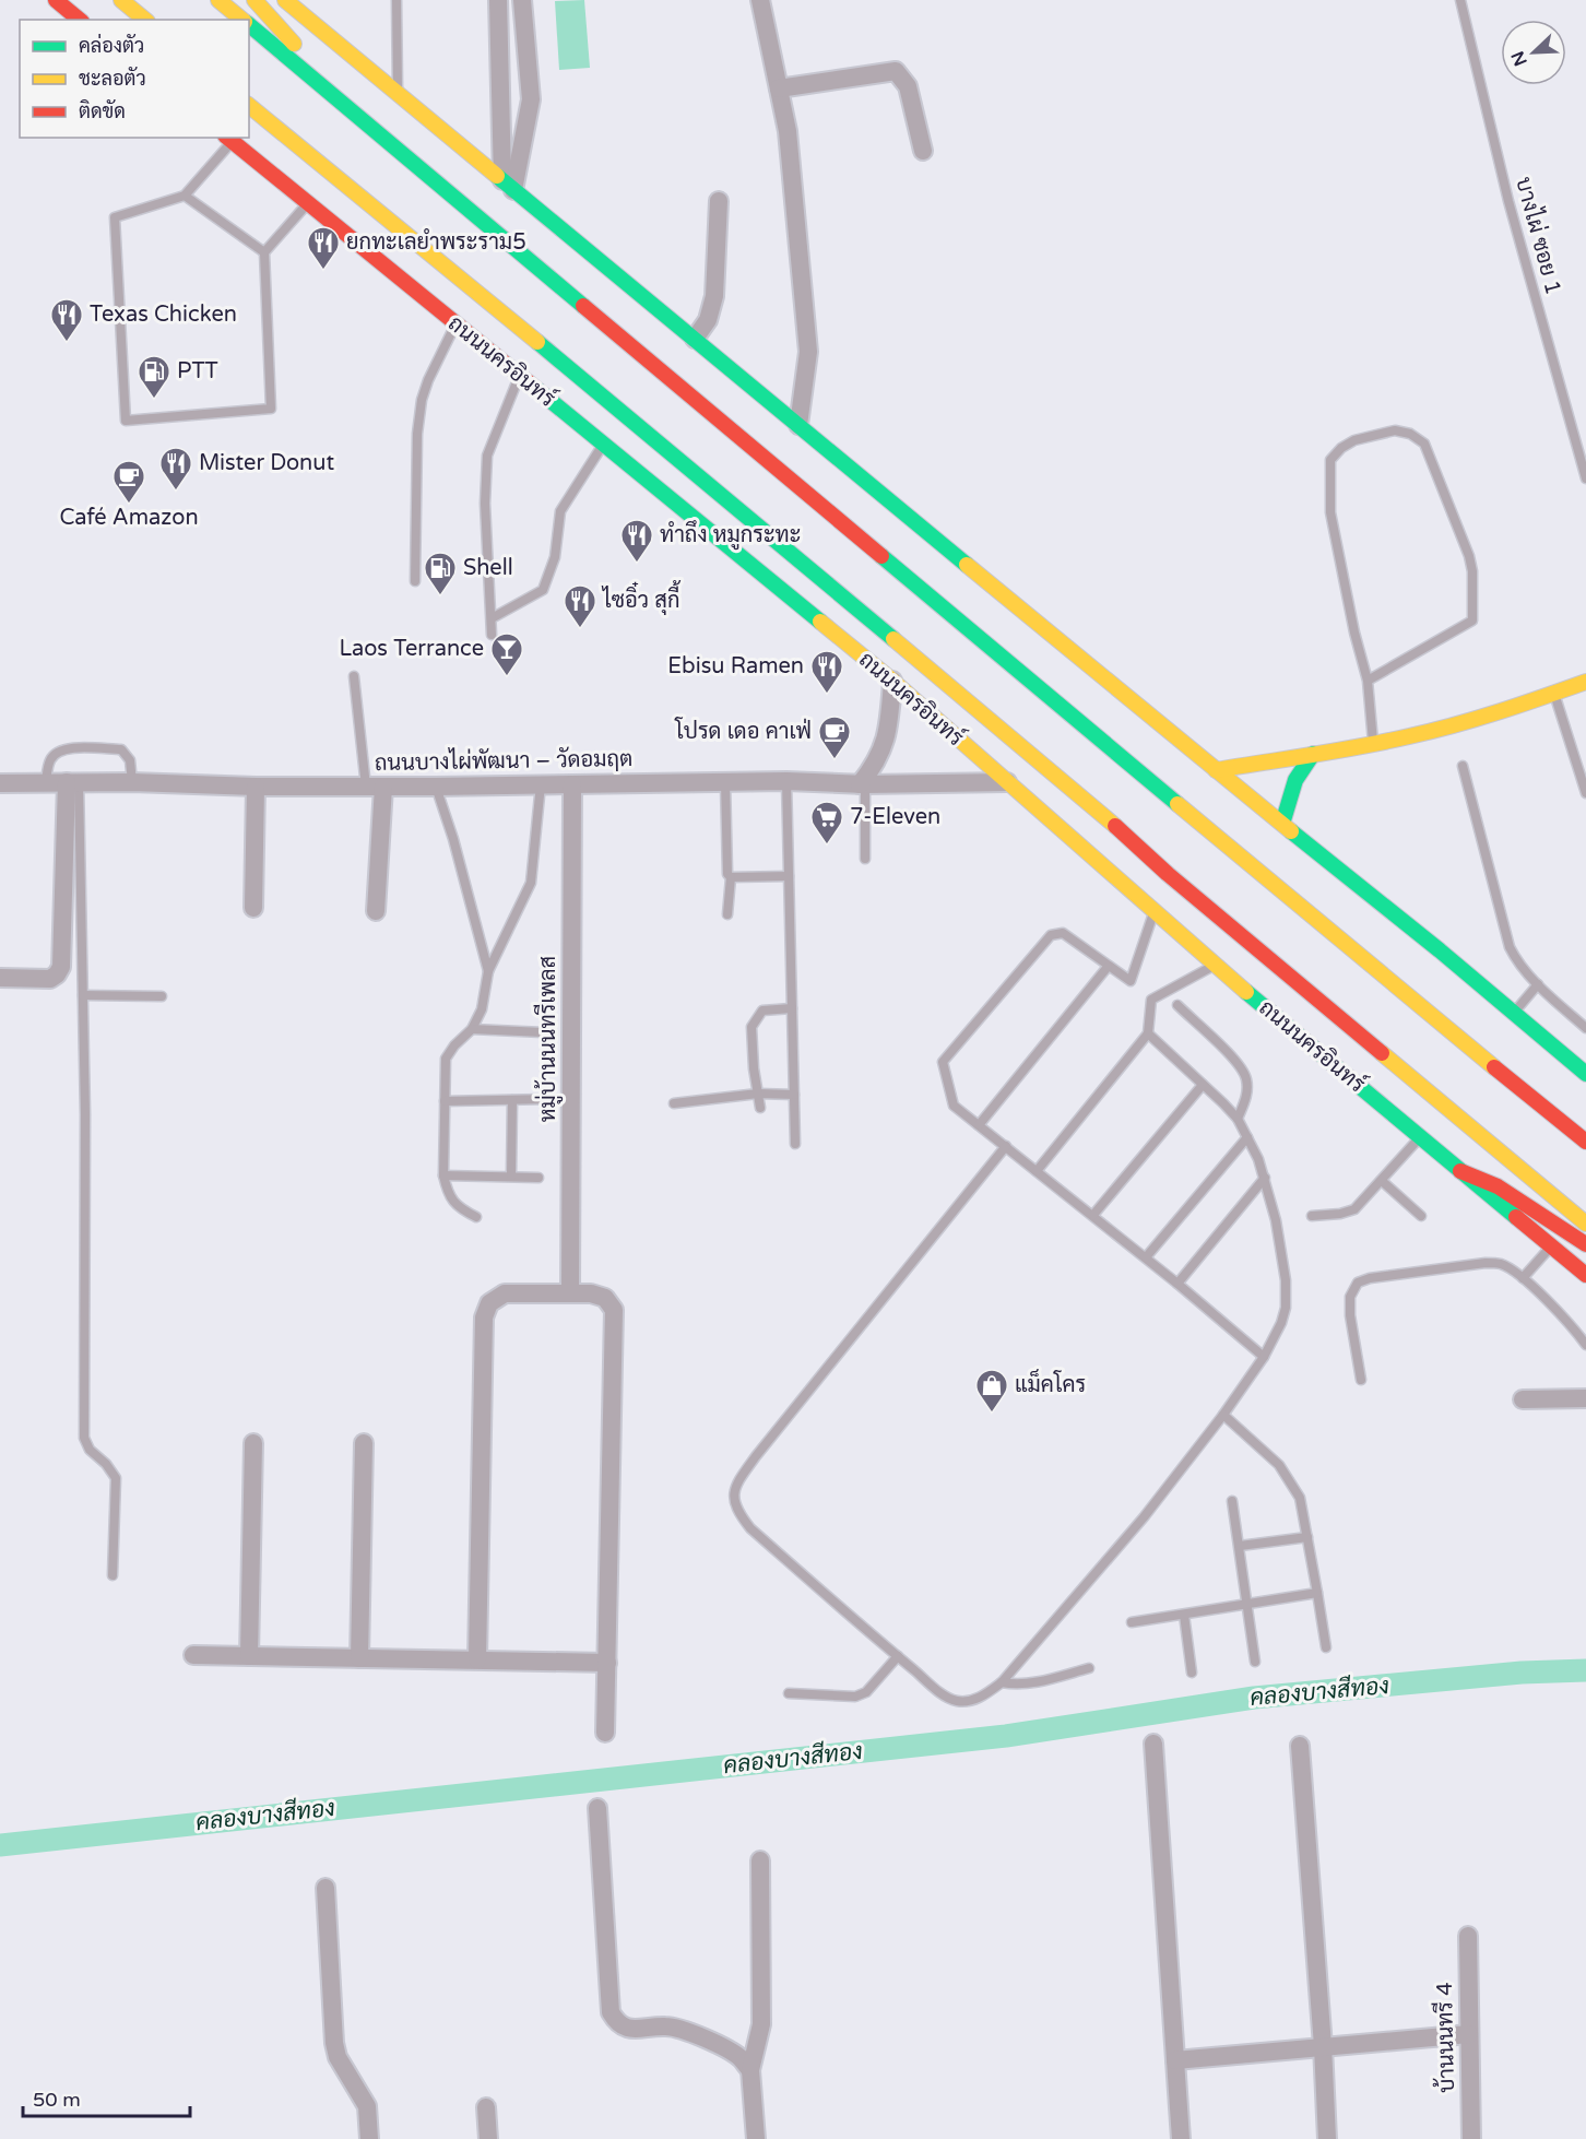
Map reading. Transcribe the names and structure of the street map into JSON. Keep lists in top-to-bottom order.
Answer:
{
  "streets": {
    "main road": ["ถนนนครอินทร์"],
    "street": ["ถนนบางไผ่พัฒนา – วัดอมฤต", "หมู่บ้านนนทรีเพลส", "บ้านนนทรี 4"],
    "lane": ["บางไผ่ ซอย 1"]
  },
  "crossings": [
    ["ถนนนครอินทร์", "ถนนบางไผ่พัฒนา – วัดอมฤต"],
    ["ถนนบางไผ่พัฒนา – วัดอมฤต", "หมู่บ้านนนทรีเพลส"]
  ],
  "water": ["คลองบางสีทอง"],
  "places": {
    "restaurant": [
      "ยกทะเลยำพระราม5",
      "Texas Chicken",
      "Mister Donut",
      "ทำถึง หมูกระทะ",
      "ไซอิ๋ว สุกี้",
      "Ebisu Ramen"
    ],
    "fuel station": ["PTT", "Shell"],
    "cafe": ["Café Amazon", "โปรด เดอ คาเฟ่"],
    "bar": ["Laos Terrance"],
    "supermarket": ["7-Eleven"],
    "shop": ["แม็คโคร"]
  },
  "legend": ["คล่องตัว", "ชะลอตัว", "ติดขัด"],
  "scale_bar": "50 m",
  "north": "bottom left"
}
